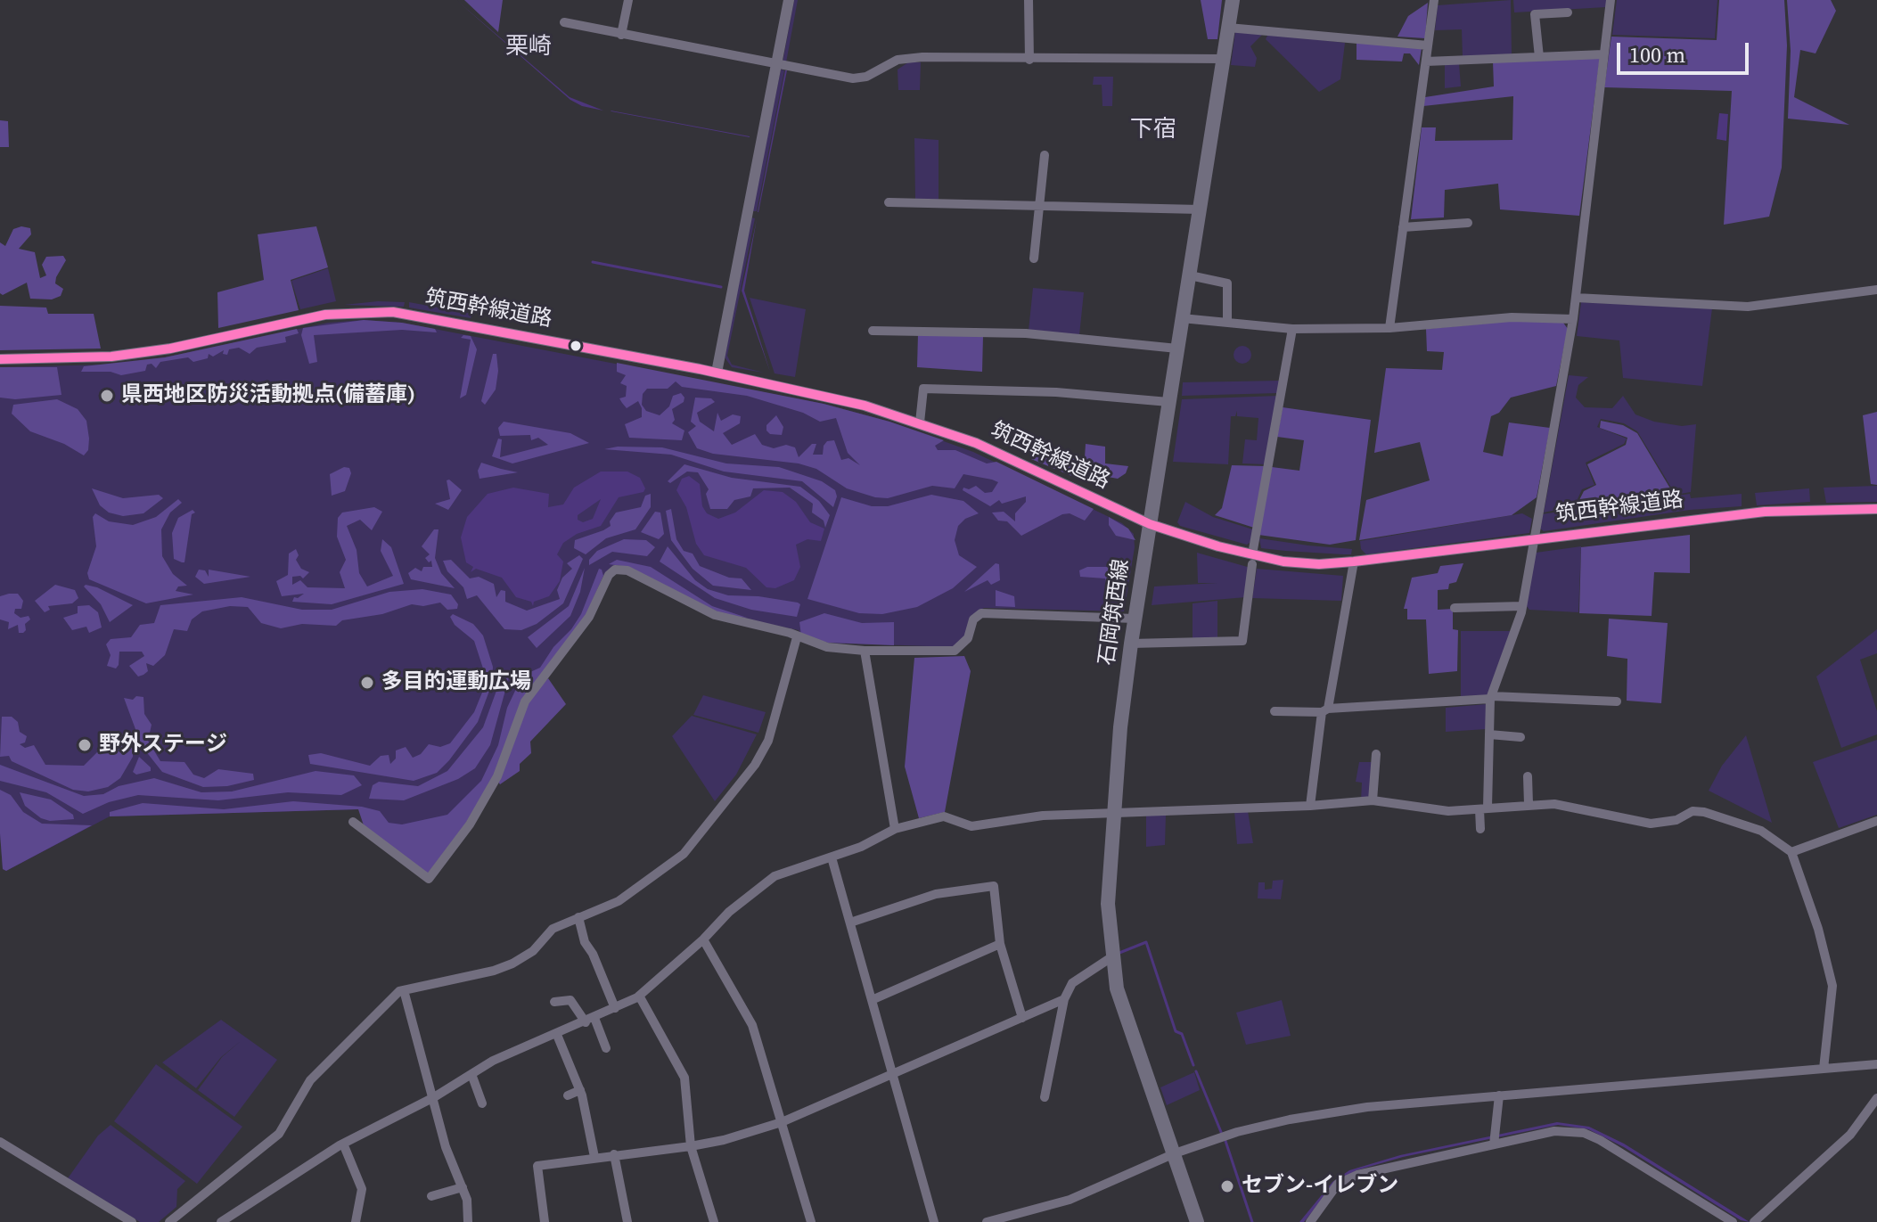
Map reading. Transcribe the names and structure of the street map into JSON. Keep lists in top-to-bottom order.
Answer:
{
  "streets": {
    "main road": ["石岡筑西線"],
    "street": ["筑西幹線道路"]
  },
  "crossings": [
    ["筑西幹線道路", "石岡筑西線"]
  ],
  "districts": ["栗崎", "下宿"],
  "places": [
    "県西地区防災活動拠点(備蓄庫)",
    "多目的運動広場",
    "野外ステージ",
    "セブン-イレブン"
  ],
  "scale_bar": "100 m"
}
